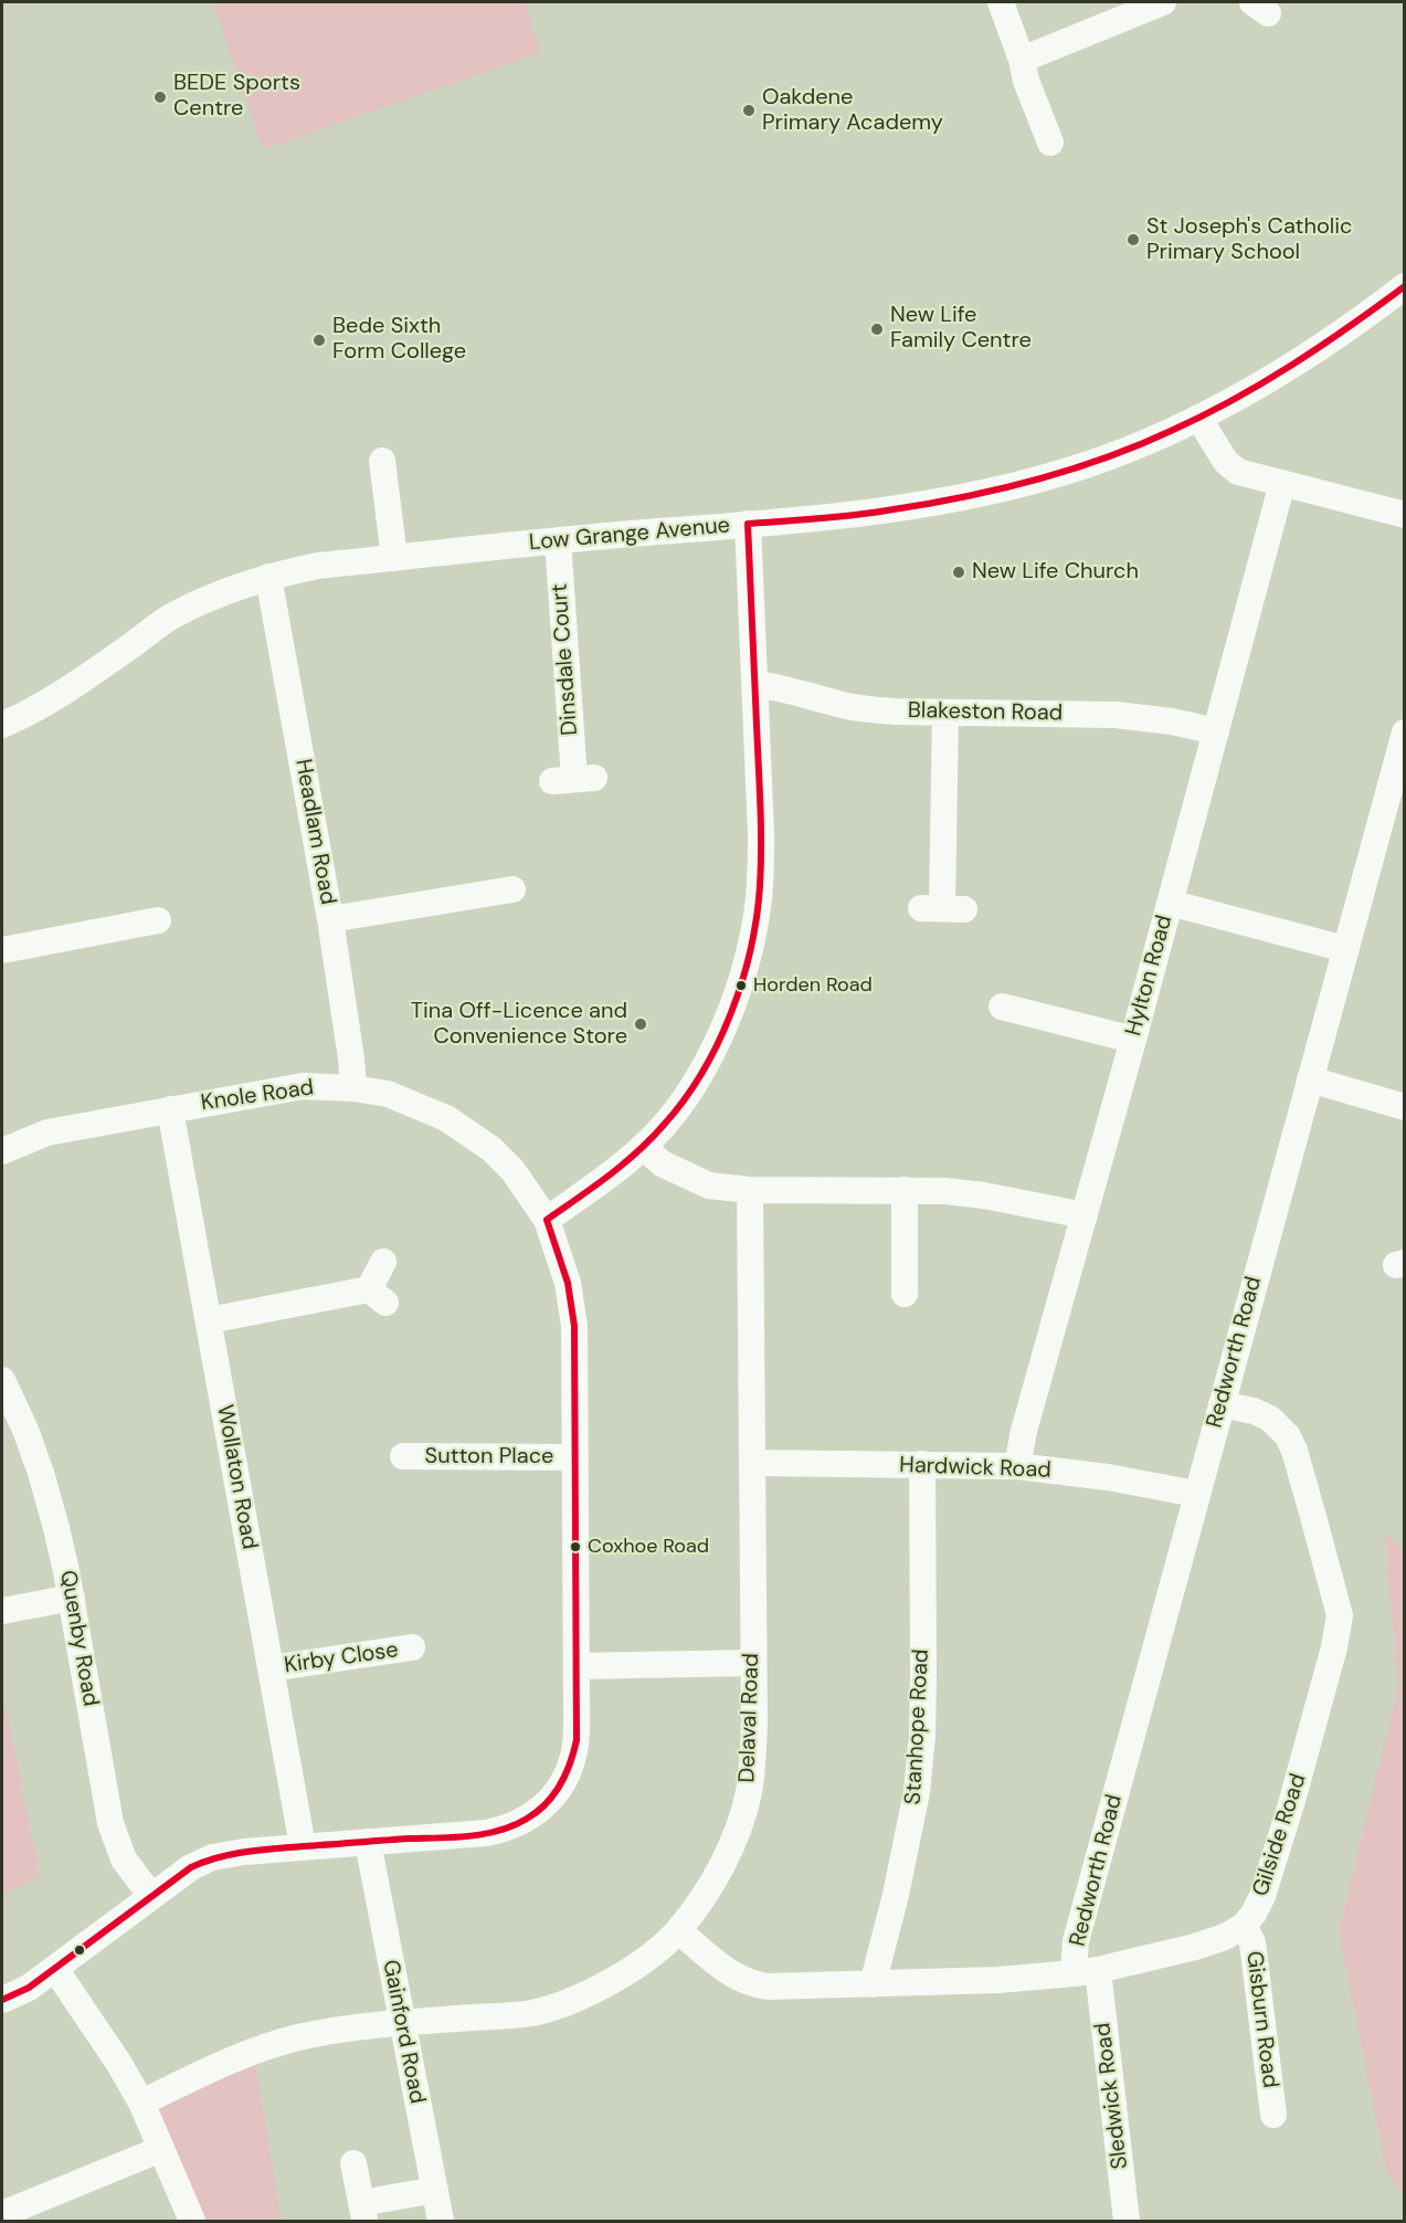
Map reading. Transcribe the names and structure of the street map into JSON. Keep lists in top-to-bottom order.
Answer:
{
  "streets": {
    "street": [
      "Low Grange Avenue",
      "Dinsdale Court",
      "Blakeston Road",
      "Headlam Road",
      "Hylton Road",
      "Knole Road",
      "Redworth Road",
      "Sutton Place",
      "Hardwick Road",
      "Wollaton Road",
      "Quenby Road",
      "Kirby Close",
      "Delaval Road",
      "Stanhope Road",
      "Gilside Road",
      "Gisburn Road",
      "Gainford Road",
      "Sledwick Road"
    ]
  },
  "crossings": [
    ["Low Grange Avenue", "Dinsdale Court"],
    ["Low Grange Avenue", "Headlam Road"],
    ["Blakeston Road", "Hylton Road"],
    ["Headlam Road", "Knole Road"],
    ["Hylton Road", "Hardwick Road"],
    ["Knole Road", "Sutton Place"],
    ["Knole Road", "Wollaton Road"],
    ["Knole Road", "Quenby Road"],
    ["Knole Road", "Gainford Road"],
    ["Redworth Road", "Hardwick Road"],
    ["Redworth Road", "Gilside Road"],
    ["Redworth Road", "Sledwick Road"],
    ["Hardwick Road", "Delaval Road"],
    ["Hardwick Road", "Stanhope Road"],
    ["Wollaton Road", "Kirby Close"],
    ["Delaval Road", "Gainford Road"],
    ["Gilside Road", "Gisburn Road"]
  ],
  "places": [
    "BEDE Sports Centre",
    "Oakdene Primary Academy",
    "St Joseph's Catholic Primary School",
    "New Life Family Centre",
    "Bede Sixth Form College",
    "New Life Church",
    "Horden Road",
    "Tina Off-Licence and Convenience Store",
    "Coxhoe Road"
  ]
}
